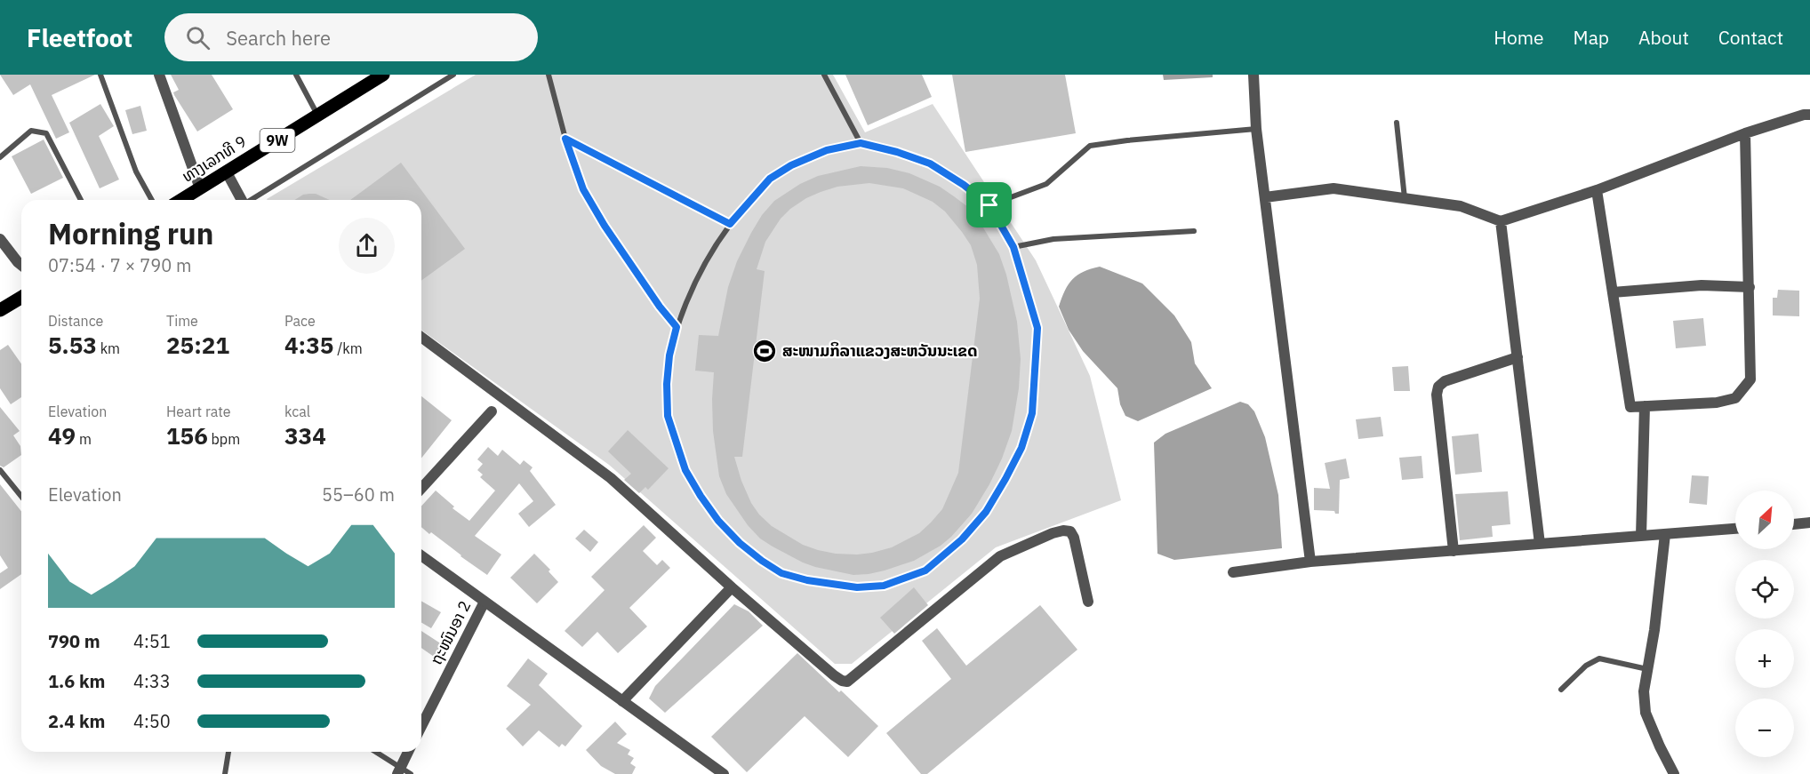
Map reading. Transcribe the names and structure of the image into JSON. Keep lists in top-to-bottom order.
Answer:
{
  "streets": {
    "main road": ["9W", "ທາງເລກທີ 9"],
    "street": ["ຖະໜົນອາ 2"]
  },
  "places": {
    "sports": ["ສະໜາມກິລາແຂວງສະຫວັນນະເຂດ"]
  },
  "north": "top right",
  "page": {
    "header": "Fleetfoot",
    "search": "Search here",
    "nav": [
      "Home",
      "Map",
      "About",
      "Contact"
    ],
    "heading": ["Morning run", "07:54 · 7 × 790 m"],
    "stats": [
      ["Distance", "5.53 km"],
      ["Time", "25:21"],
      ["Pace", "4:35 /km"],
      ["Elevation", "49 m"],
      ["Heart rate", "156 bpm"],
      ["kcal", "334"]
    ],
    "chart": ["Elevation", "55–60 m"],
    "map_buttons": ["+", "−"],
    "list": [
      {
        "name": "790 m",
        "note": "4:51"
      },
      {
        "name": "1.6 km",
        "note": "4:33"
      },
      {
        "name": "2.4 km",
        "note": "4:50"
      }
    ]
  }
}
